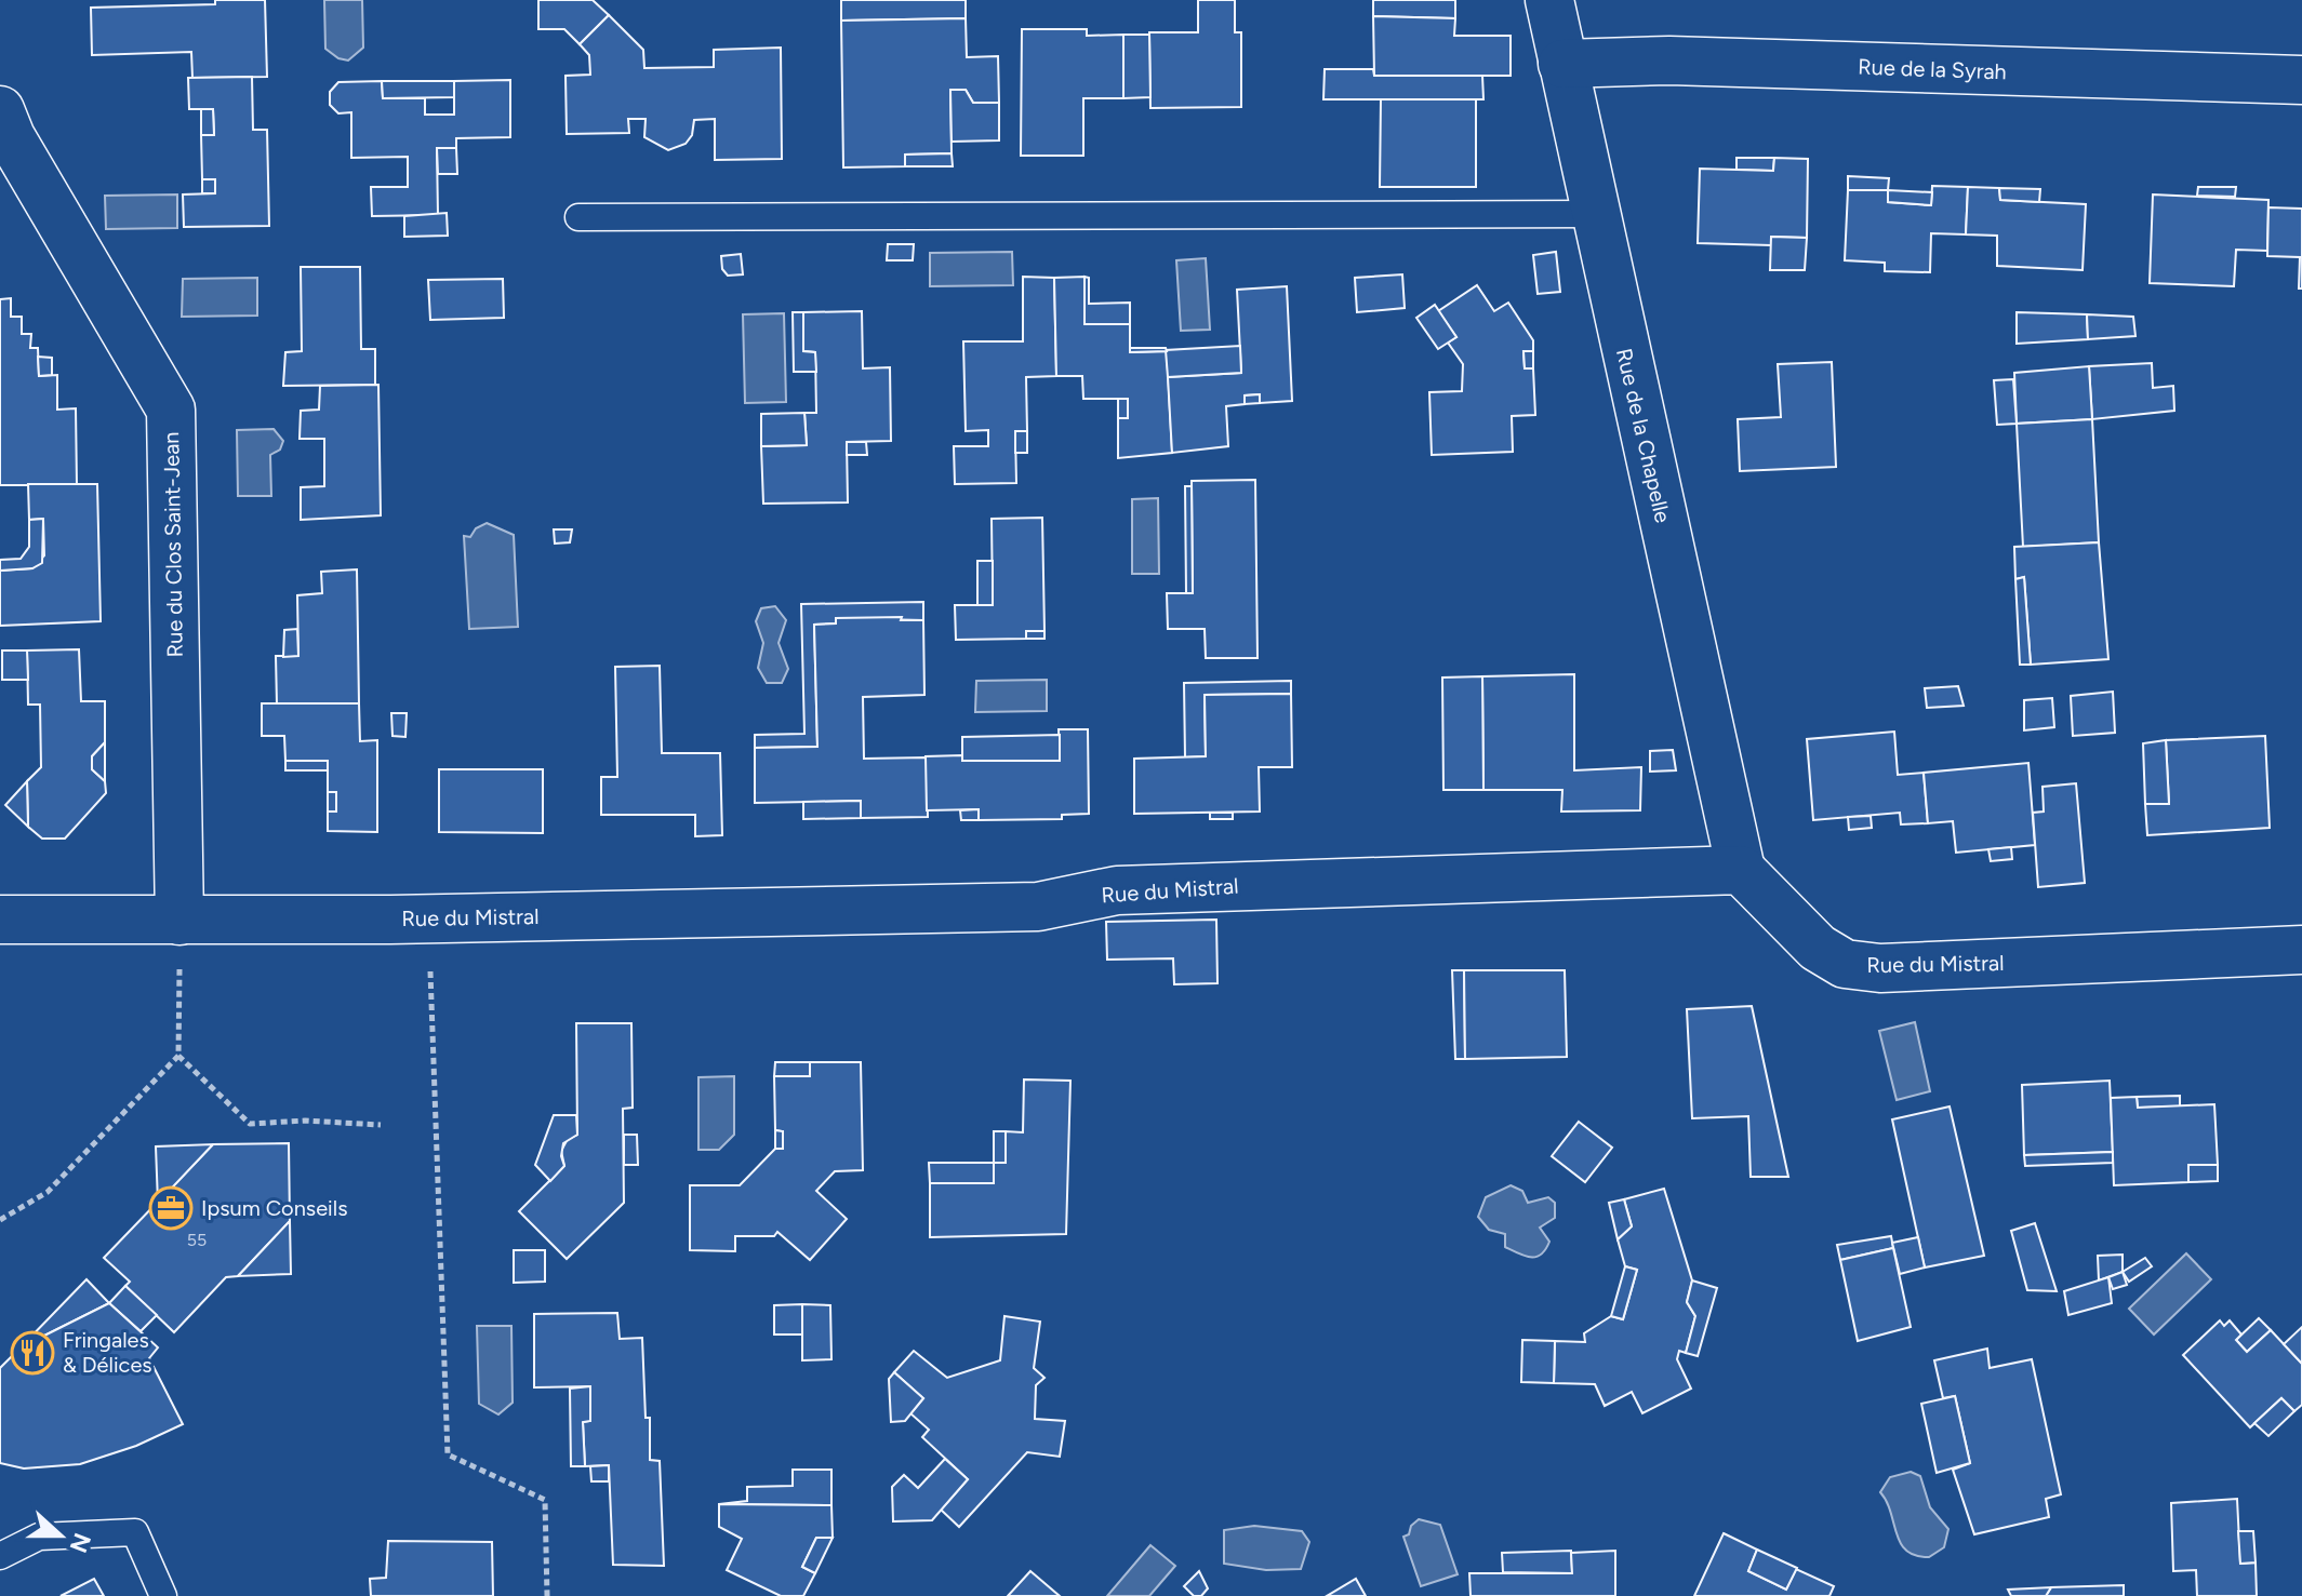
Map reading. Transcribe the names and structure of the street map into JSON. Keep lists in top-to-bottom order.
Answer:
{
  "streets": {
    "street": [
      "Rue de la Syrah",
      "Rue de la Chapelle",
      "Rue du Clos Saint-Jean",
      "Rue du Mistral"
    ]
  },
  "crossings": [
    ["Rue de la Syrah", "Rue de la Chapelle"],
    ["Rue de la Chapelle", "Rue du Mistral"],
    ["Rue du Clos Saint-Jean", "Rue du Mistral"]
  ],
  "places": {
    "office": ["Ipsum Conseils"],
    "restaurant": ["Fringales & Délices"]
  },
  "house_numbers": ["55"],
  "north": "right"
}
